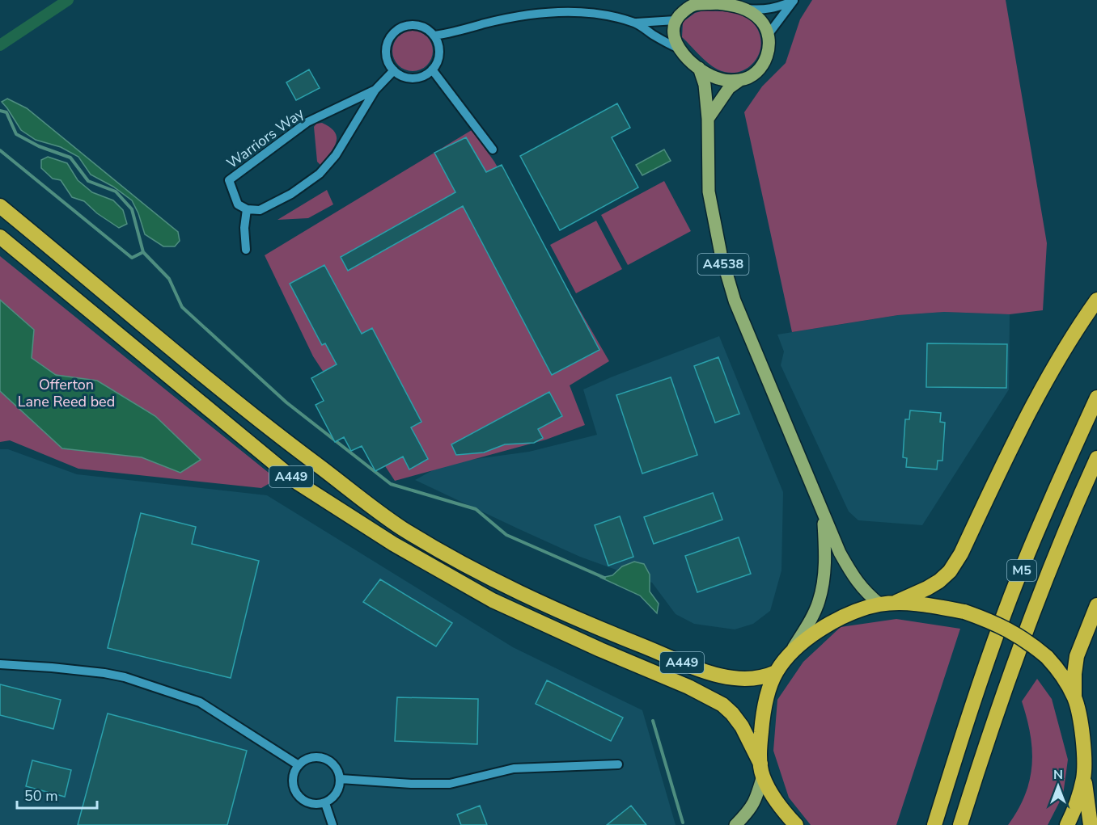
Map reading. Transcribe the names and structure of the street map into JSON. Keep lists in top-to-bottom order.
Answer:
{
  "streets": {
    "highway": ["A449", "M5"],
    "main road": ["A4538"],
    "street": ["Warriors Way"]
  },
  "parks": ["Offerton Lane Reed bed"],
  "scale_bar": "50 m",
  "north": "top"
}
